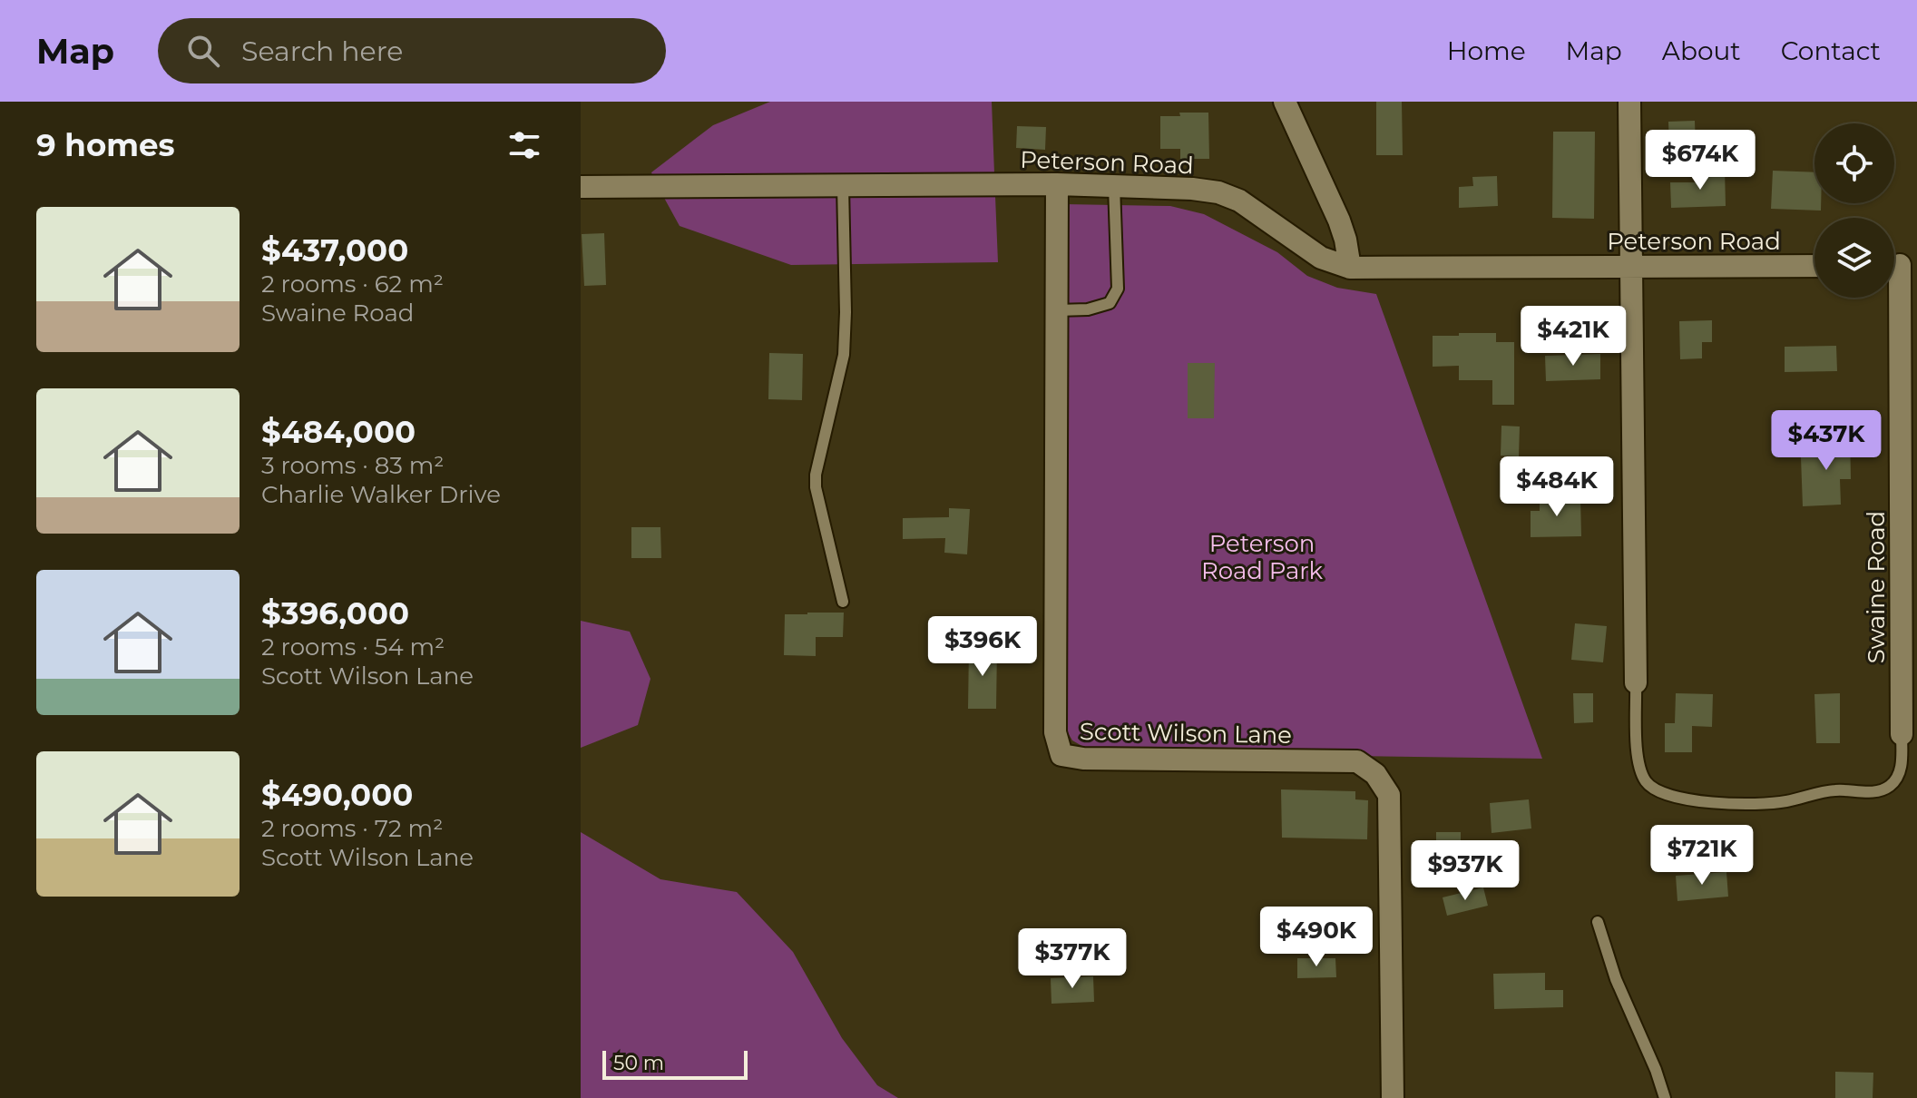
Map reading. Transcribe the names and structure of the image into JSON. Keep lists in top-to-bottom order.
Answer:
{
  "streets": {
    "street": ["Peterson Road", "Swaine Road", "Scott Wilson Lane"]
  },
  "crossings": [
    ["Peterson Road", "Scott Wilson Lane"]
  ],
  "parks": ["Peterson Road Park"],
  "scale_bar": "50 m",
  "page": {
    "header": "Map",
    "search": "Search here",
    "nav": [
      "Home",
      "Map",
      "About",
      "Contact"
    ],
    "heading": "9 homes",
    "price": [
      "$674K",
      "$421K",
      "$437K",
      "$484K",
      "$396K",
      "$721K",
      "$937K",
      "$490K",
      "$377K"
    ],
    "list": [
      {
        "name": "$437,000",
        "note": "2 rooms · 62 m² · Swaine Road"
      },
      {
        "name": "$484,000",
        "note": "3 rooms · 83 m² · Charlie Walker Drive"
      },
      {
        "name": "$396,000",
        "note": "2 rooms · 54 m² · Scott Wilson Lane"
      },
      {
        "name": "$490,000",
        "note": "2 rooms · 72 m² · Scott Wilson Lane"
      }
    ],
    "scale": "50 m"
  }
}
